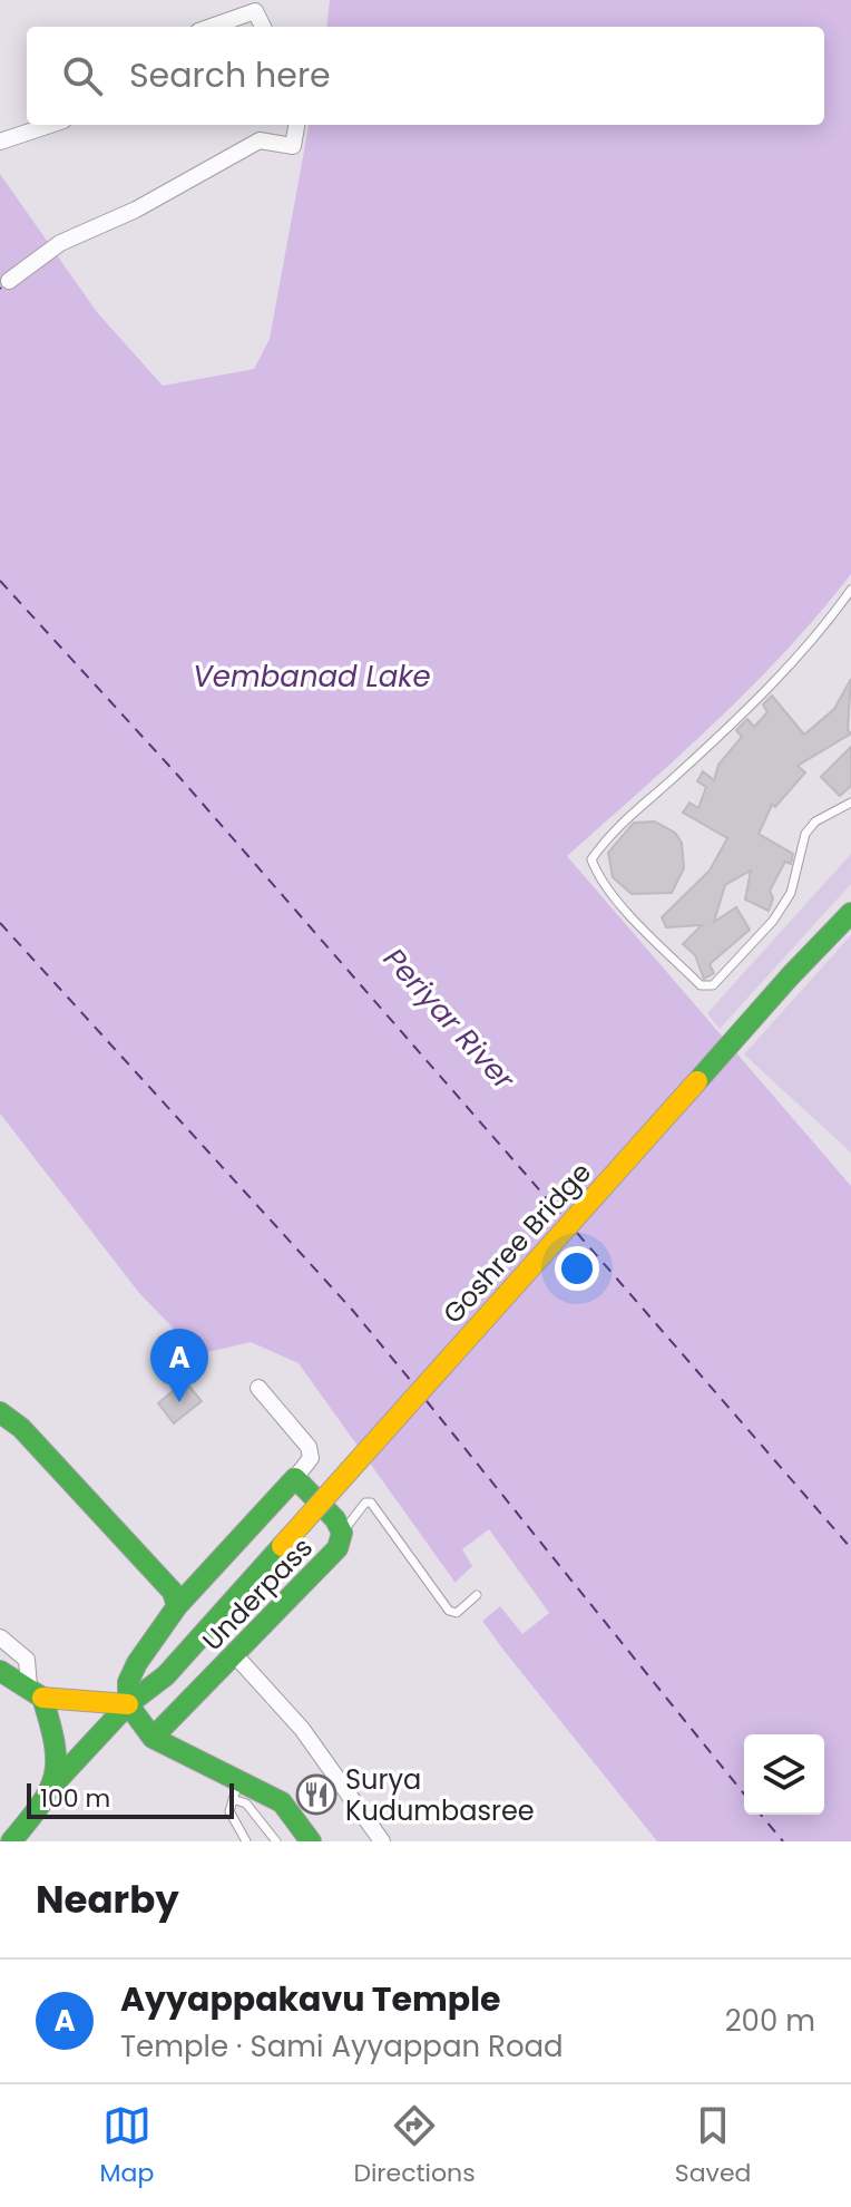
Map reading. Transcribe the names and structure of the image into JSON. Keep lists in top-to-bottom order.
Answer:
{
  "streets": {
    "main road": ["Goshree Bridge", "Underpass"]
  },
  "water": ["Vembanad Lake", "Periyar River"],
  "places": {
    "restaurant": ["Surya Kudumbasree"]
  },
  "scale_bar": "100 m",
  "page": {
    "search": "Search here",
    "pins": "A",
    "scale": "100 m",
    "heading": "Nearby",
    "list": [
      {
        "mark": "A",
        "name": "Ayyappakavu Temple",
        "note": "Temple · Sami Ayyappan Road",
        "value": "200 m"
      }
    ],
    "nav": ["Map", "Directions", "Saved"]
  }
}
